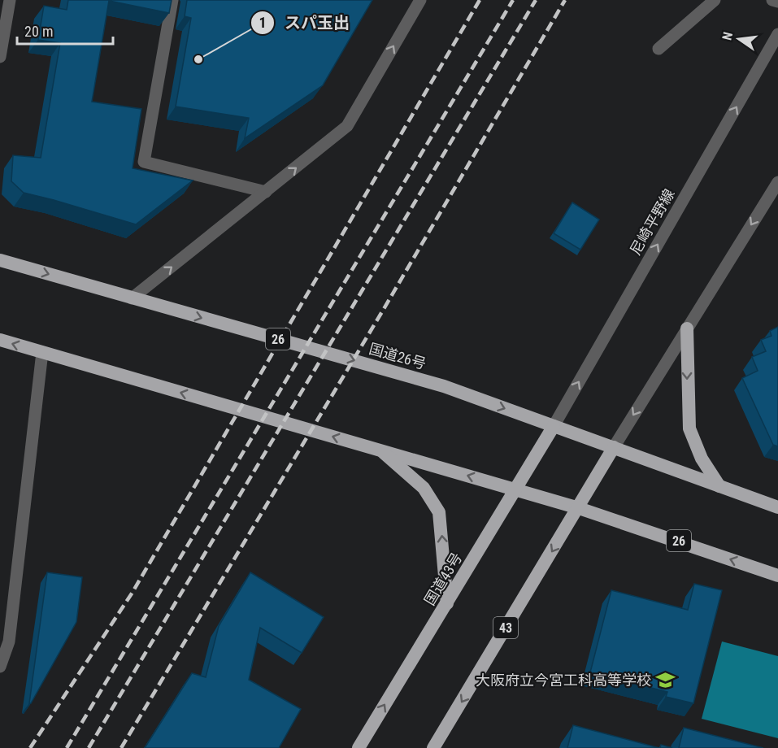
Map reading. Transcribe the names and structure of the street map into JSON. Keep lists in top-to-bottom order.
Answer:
{
  "streets": {
    "highway": [
      "26",
      "国道26号",
      "国道43号",
      "43"
    ],
    "street": ["尼崎平野線"]
  },
  "crossings": [
    ["尼崎平野線", "国道26号"],
    ["尼崎平野線", "国道43号"],
    ["26", "国道43号"],
    ["26", "43"],
    ["国道26号", "国道43号"],
    ["国道26号", "43"]
  ],
  "places": {
    "other": ["スパ玉出"],
    "school or university": ["大阪府立今宮工科高等学校"]
  },
  "scale_bar": "20 m",
  "north": "left"
}
